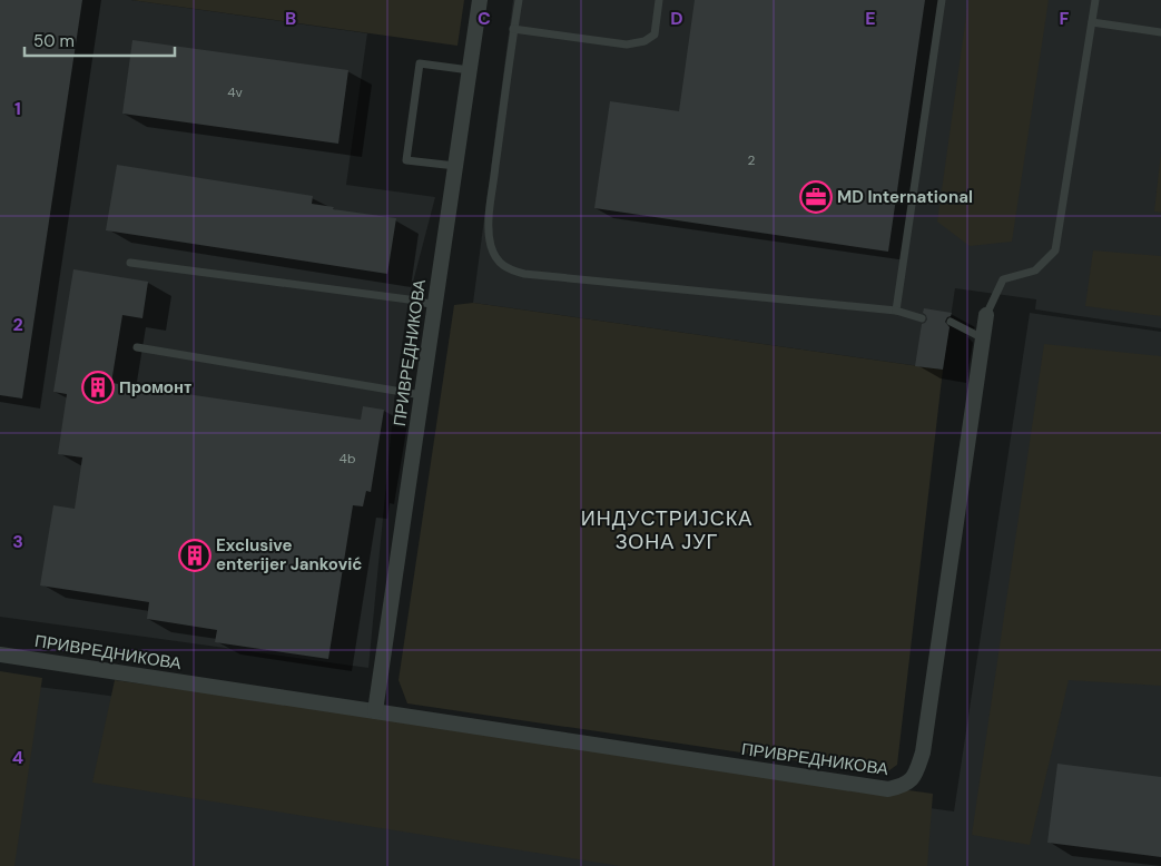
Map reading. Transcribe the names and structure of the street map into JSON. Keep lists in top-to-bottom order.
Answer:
{
  "streets": {
    "street": ["ПРИВРЕДНИКОВА"]
  },
  "districts": ["ИНДУСТРИЈСКА ЗОНА ЈУГ"],
  "places": {
    "office": ["MD International"],
    "building": ["Промонт", "Exclusive enterijer Janković"]
  },
  "house_numbers": ["4v", "2", "4b"],
  "scale_bar": "50 m",
  "grid": {
    "columns": [
      "B",
      "C",
      "D",
      "E",
      "F"
    ],
    "rows": [
      "1",
      "2",
      "3",
      "4"
    ]
  }
}
